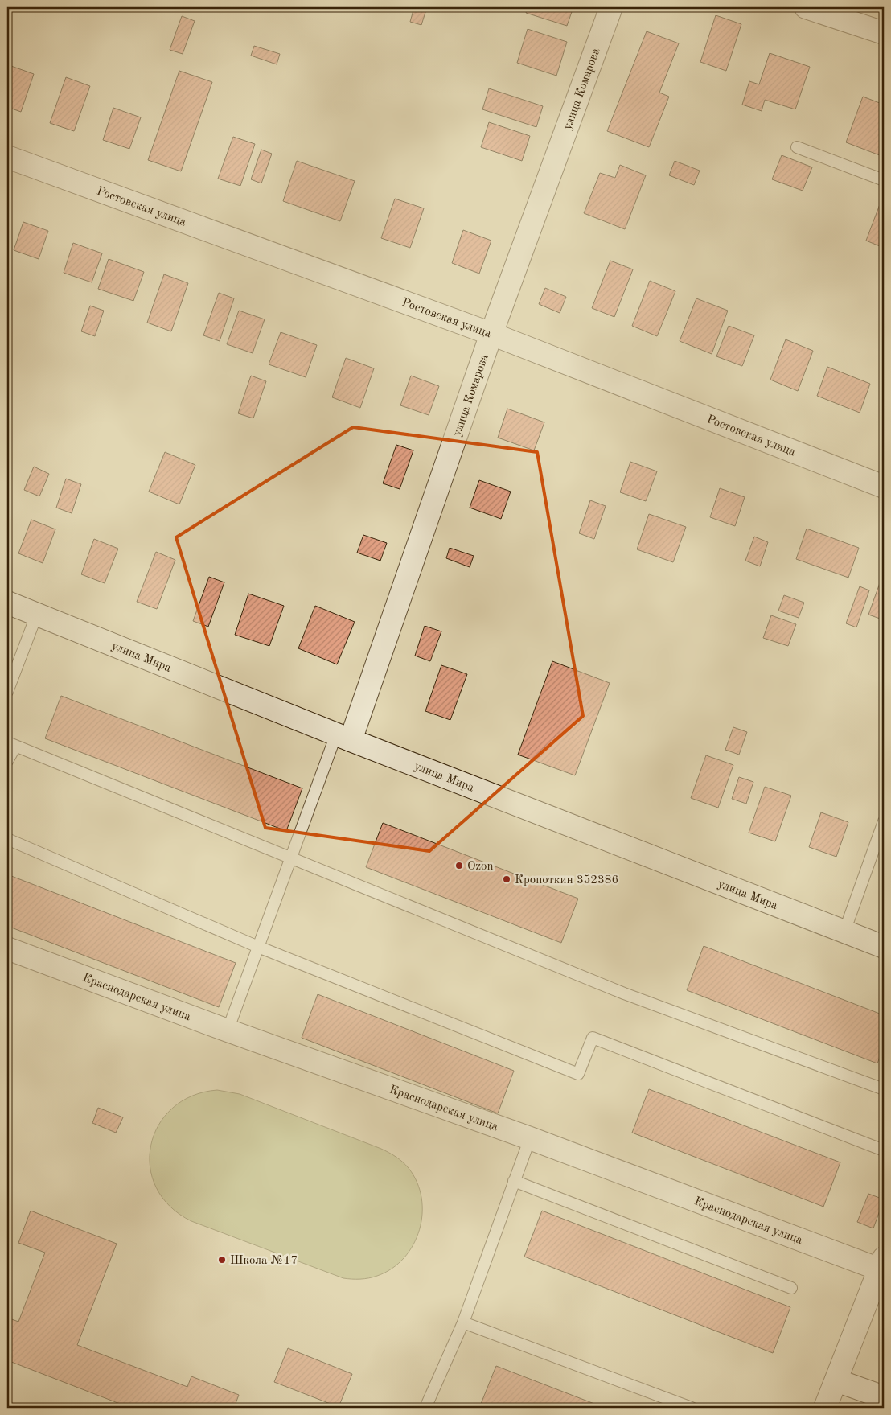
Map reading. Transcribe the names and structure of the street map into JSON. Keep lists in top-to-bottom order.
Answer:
{
  "streets": {
    "street": [
      "улица Комарова",
      "Ростовская улица",
      "улица Мира",
      "Краснодарская улица"
    ]
  },
  "crossings": [
    ["улица Комарова", "Ростовская улица"],
    ["улица Комарова", "улица Мира"]
  ],
  "places": ["Ozon", "Кропоткин 352386", "Школа №17"]
}
